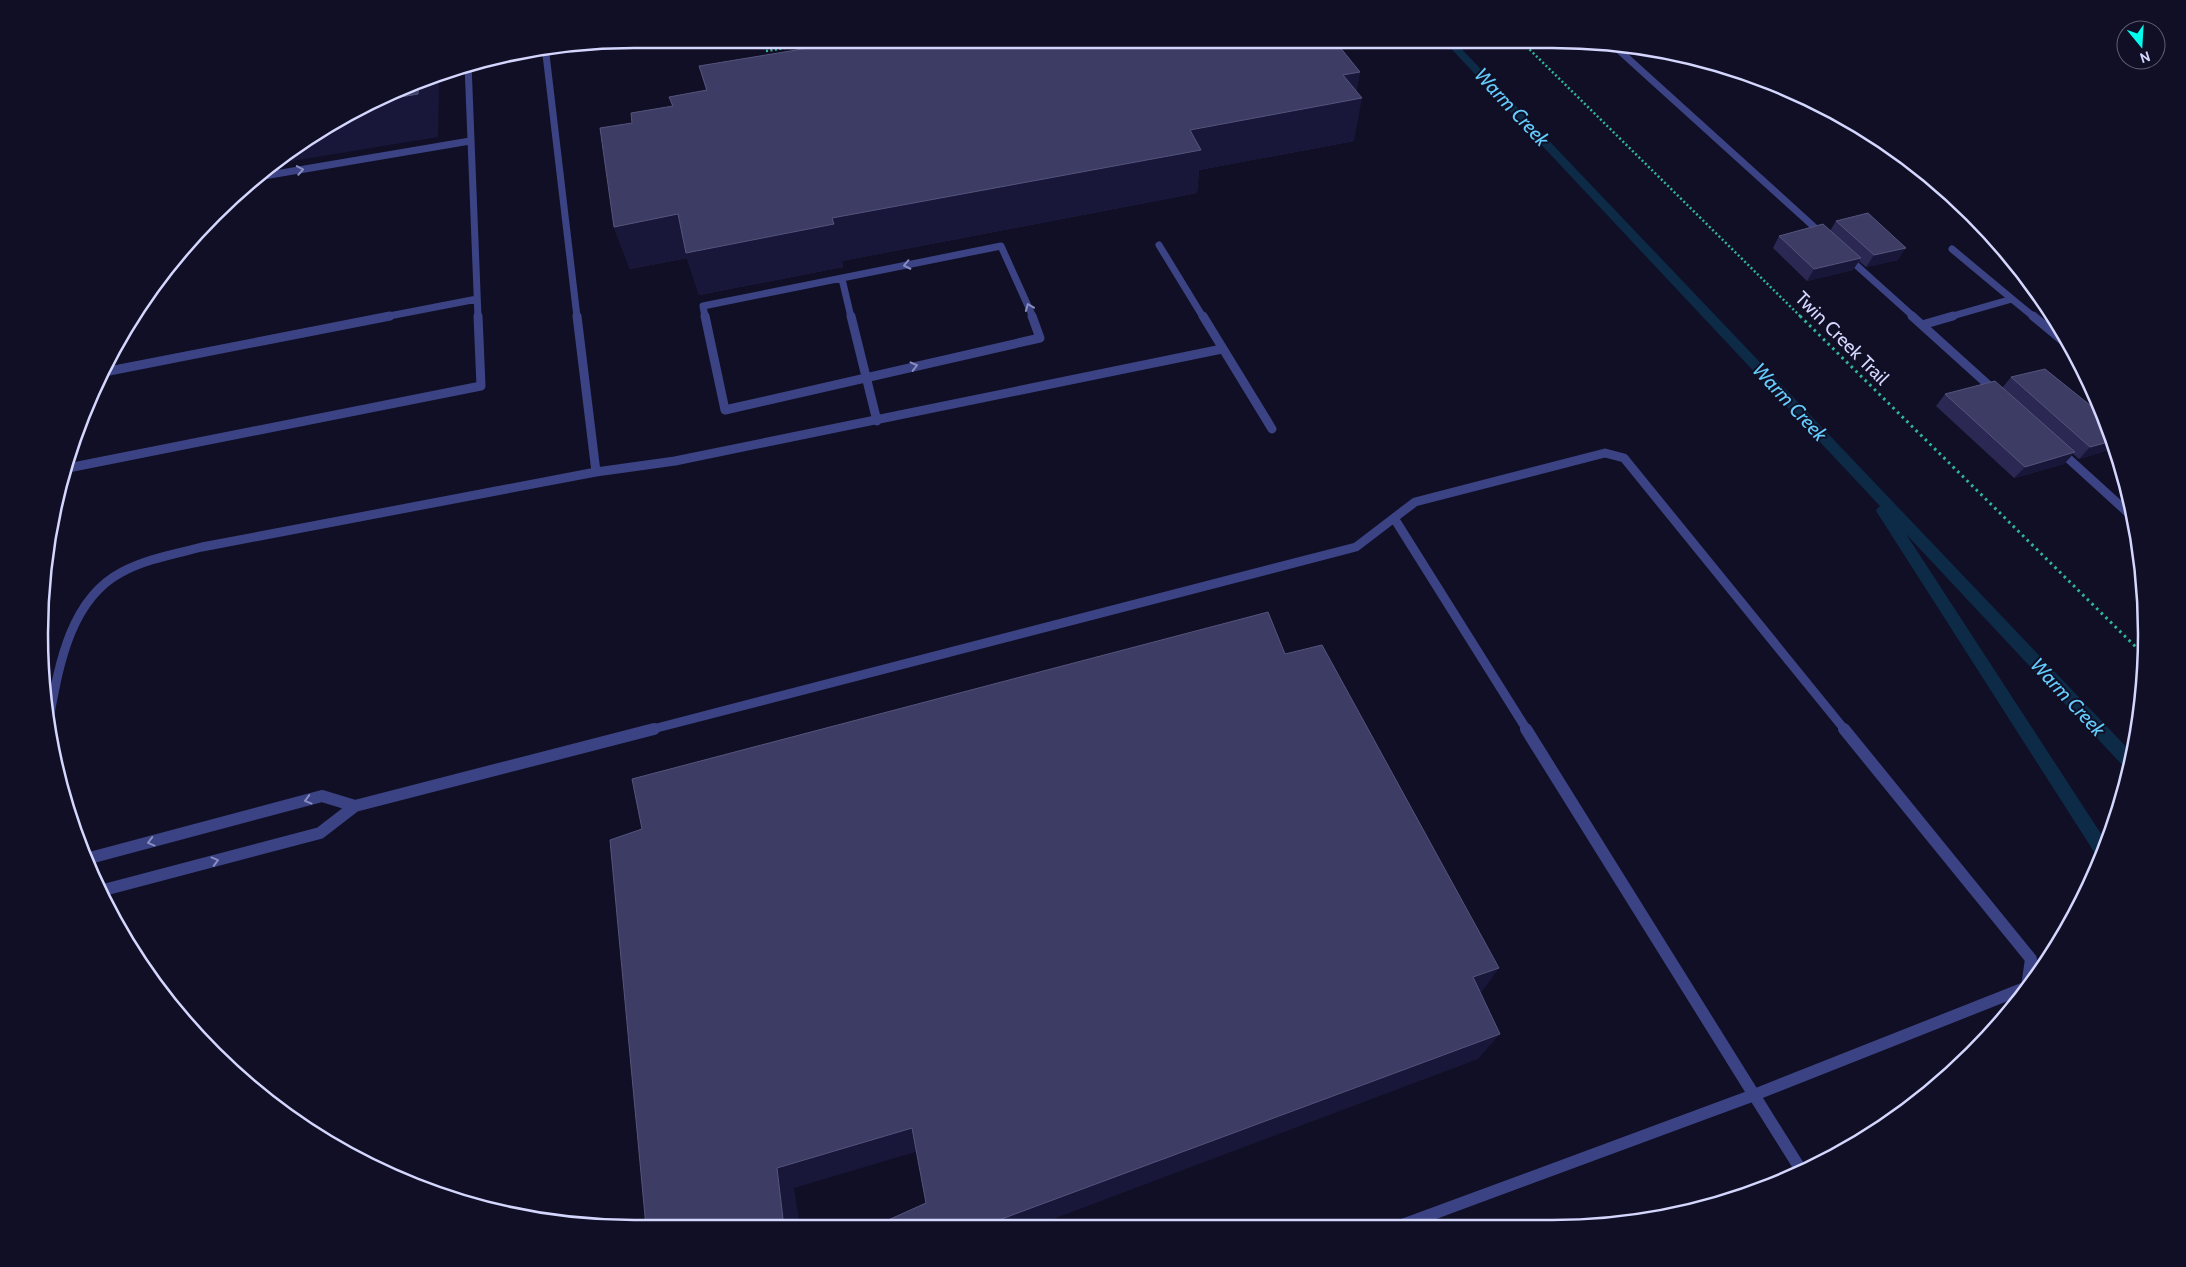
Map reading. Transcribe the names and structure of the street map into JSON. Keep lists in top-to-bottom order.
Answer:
{
  "streets": {
    "path": ["Twin Creek Trail"]
  },
  "water": ["Warm Creek"],
  "north": "bottom"
}
